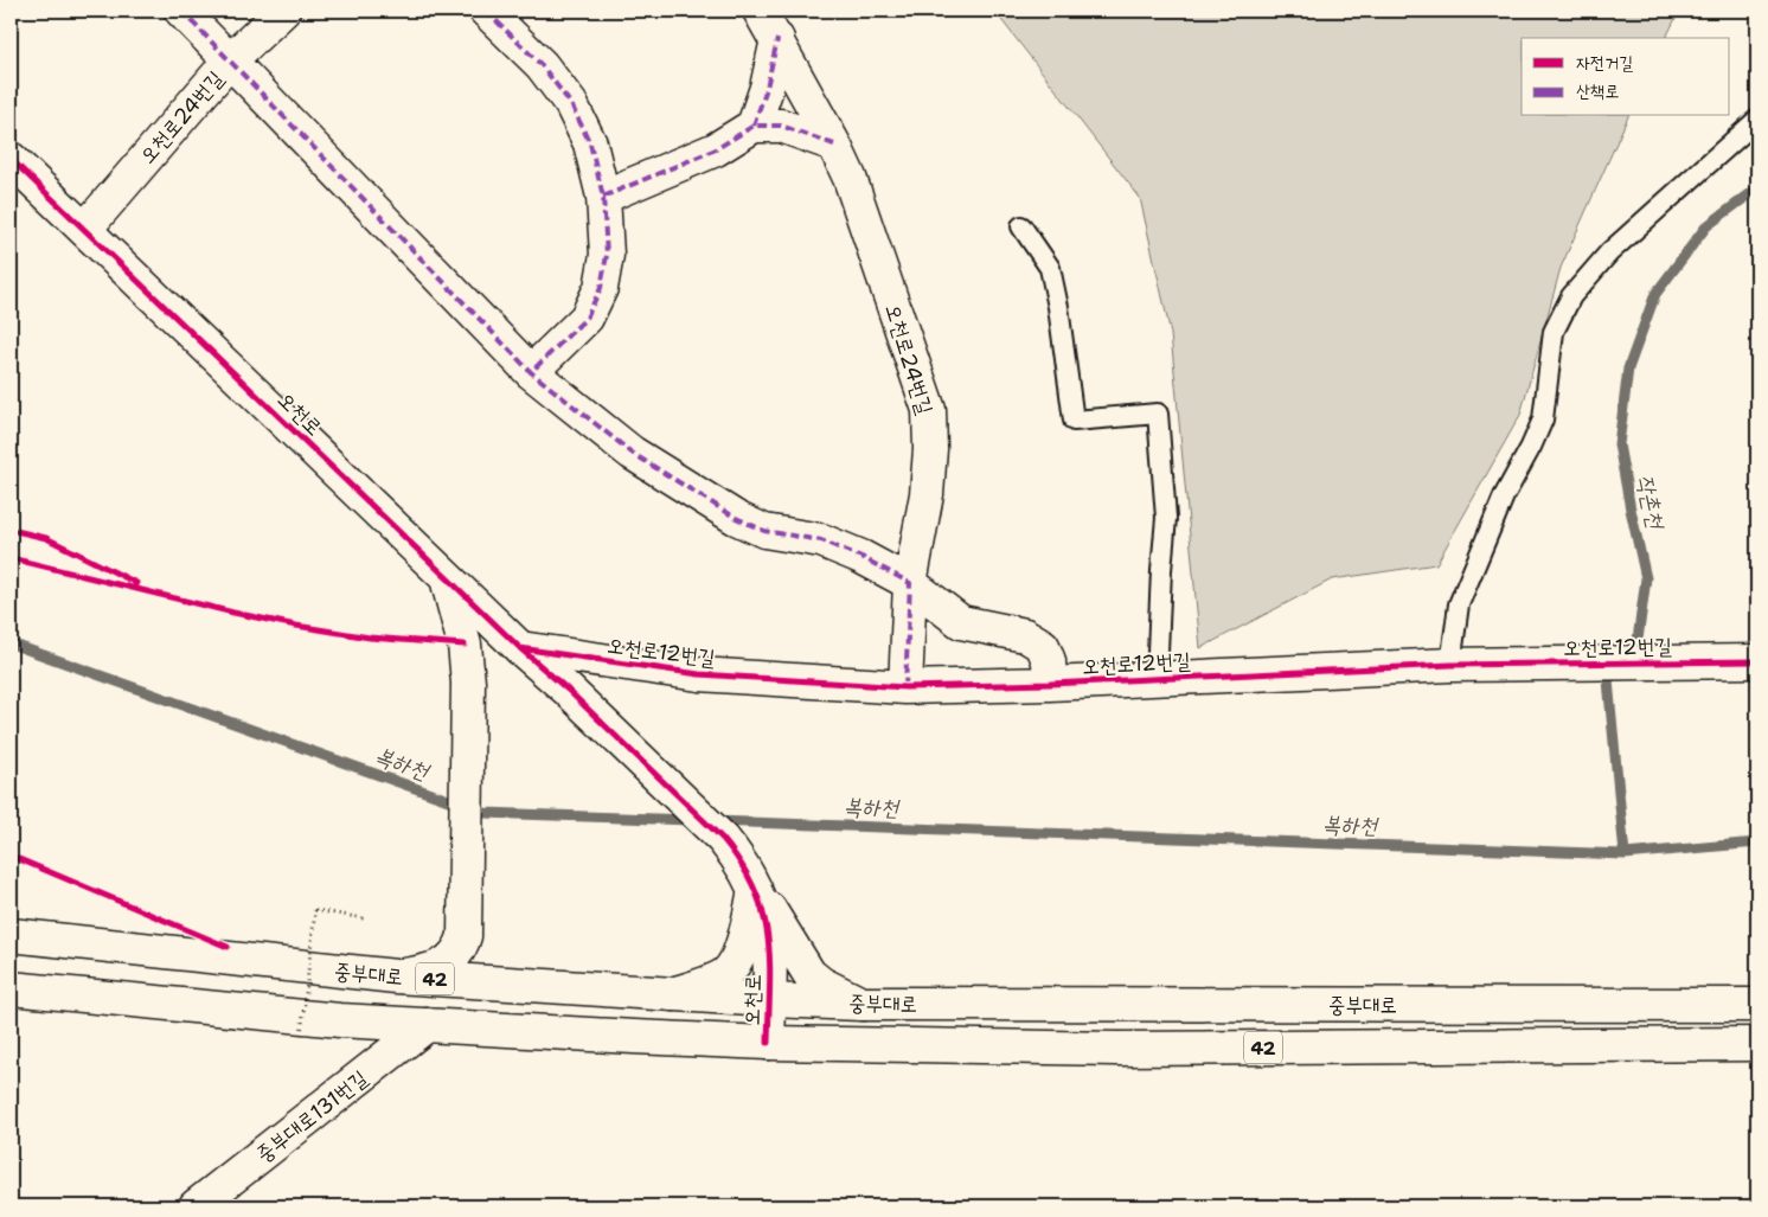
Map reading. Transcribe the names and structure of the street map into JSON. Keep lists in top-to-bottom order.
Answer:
{
  "streets": {
    "street": [
      "오천로24번길",
      "오천로",
      "오천로12번길",
      "중부대로",
      "42",
      "중부대로131번길"
    ]
  },
  "crossings": [
    ["오천로24번길", "오천로"],
    ["오천로24번길", "오천로12번길"],
    ["오천로", "오천로12번길"],
    ["오천로", "중부대로"],
    ["중부대로", "중부대로131번길"]
  ],
  "water": ["작촌천", "복하천"],
  "legend": ["자전거길", "산책로"]
}
